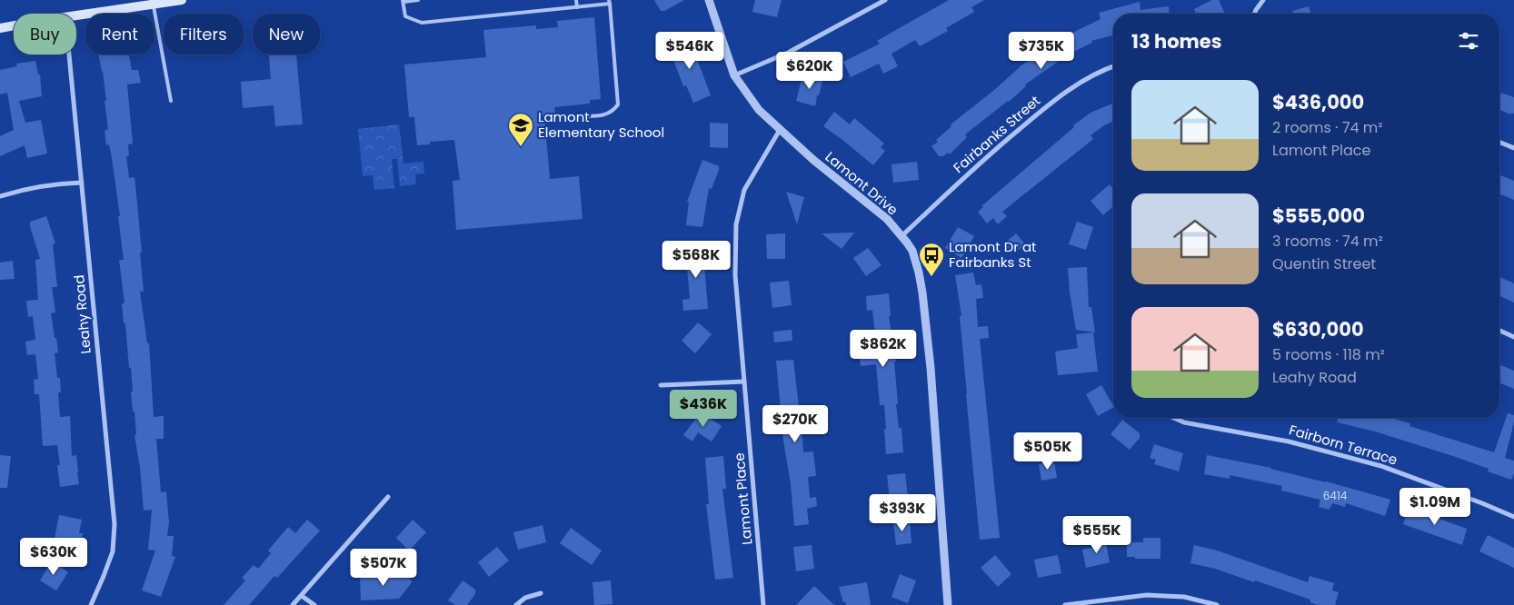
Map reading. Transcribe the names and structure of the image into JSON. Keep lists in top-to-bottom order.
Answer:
{
  "streets": {
    "street": [
      "Fairbanks Street",
      "Lamont Drive",
      "Leahy Road",
      "Fairborn Terrace",
      "Lamont Place"
    ]
  },
  "crossings": [
    ["Fairbanks Street", "Lamont Drive"],
    ["Lamont Drive", "Lamont Place"]
  ],
  "places": {
    "school or university": ["Lamont Elementary School"],
    "bus stop": ["Lamont Dr at Fairbanks St"]
  },
  "house_numbers": ["6414"],
  "page": {
    "chip": [
      "Buy",
      "Rent",
      "Filters",
      "New"
    ],
    "heading": "13 homes",
    "price": [
      "$546K",
      "$735K",
      "$620K",
      "$568K",
      "$862K",
      "$436K",
      "$270K",
      "$505K",
      "$1.09M",
      "$393K",
      "$555K",
      "$630K",
      "$507K"
    ],
    "list": [
      {
        "name": "$436,000",
        "note": "2 rooms · 74 m² · Lamont Place"
      },
      {
        "name": "$555,000",
        "note": "3 rooms · 74 m² · Quentin Street"
      },
      {
        "name": "$630,000",
        "note": "5 rooms · 118 m² · Leahy Road"
      }
    ]
  }
}
